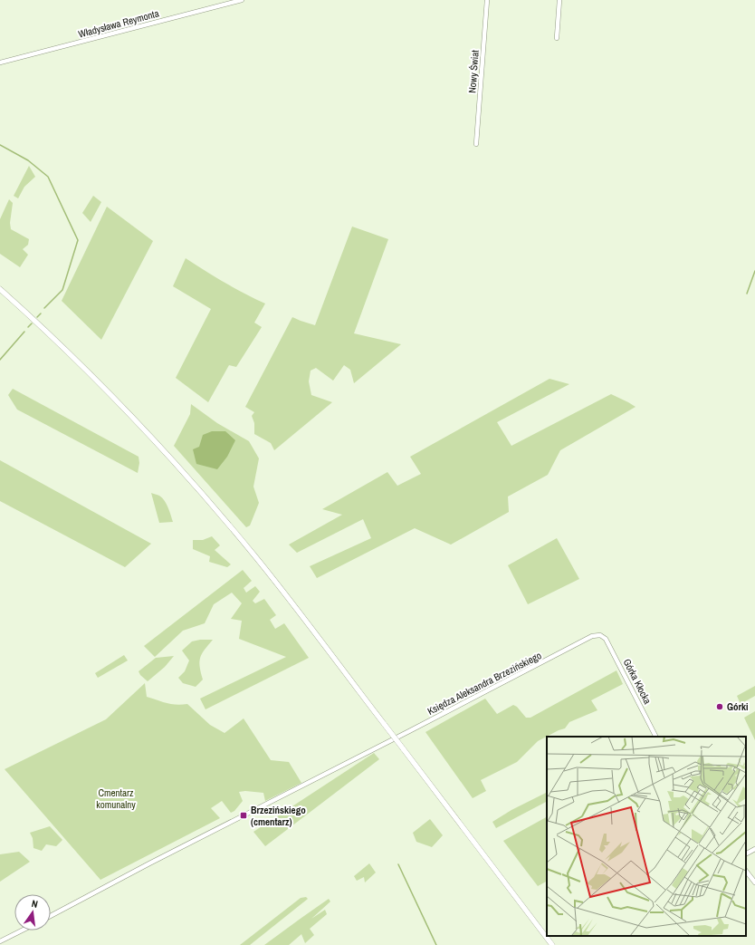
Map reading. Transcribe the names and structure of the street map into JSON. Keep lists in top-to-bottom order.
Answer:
{
  "streets": {
    "street": [
      "Władysława Reymonta",
      "Nowy Świat",
      "Górka Kłocka",
      "Księdza Aleksandra Brzezińskiego"
    ]
  },
  "crossings": [
    ["Górka Kłocka", "Księdza Aleksandra Brzezińskiego"]
  ],
  "parks": ["Cmentarz komunalny"],
  "places": {
    "other": ["Górki"],
    "transit": ["Brzezińskiego (cmentarz)"]
  },
  "north": "top"
}
